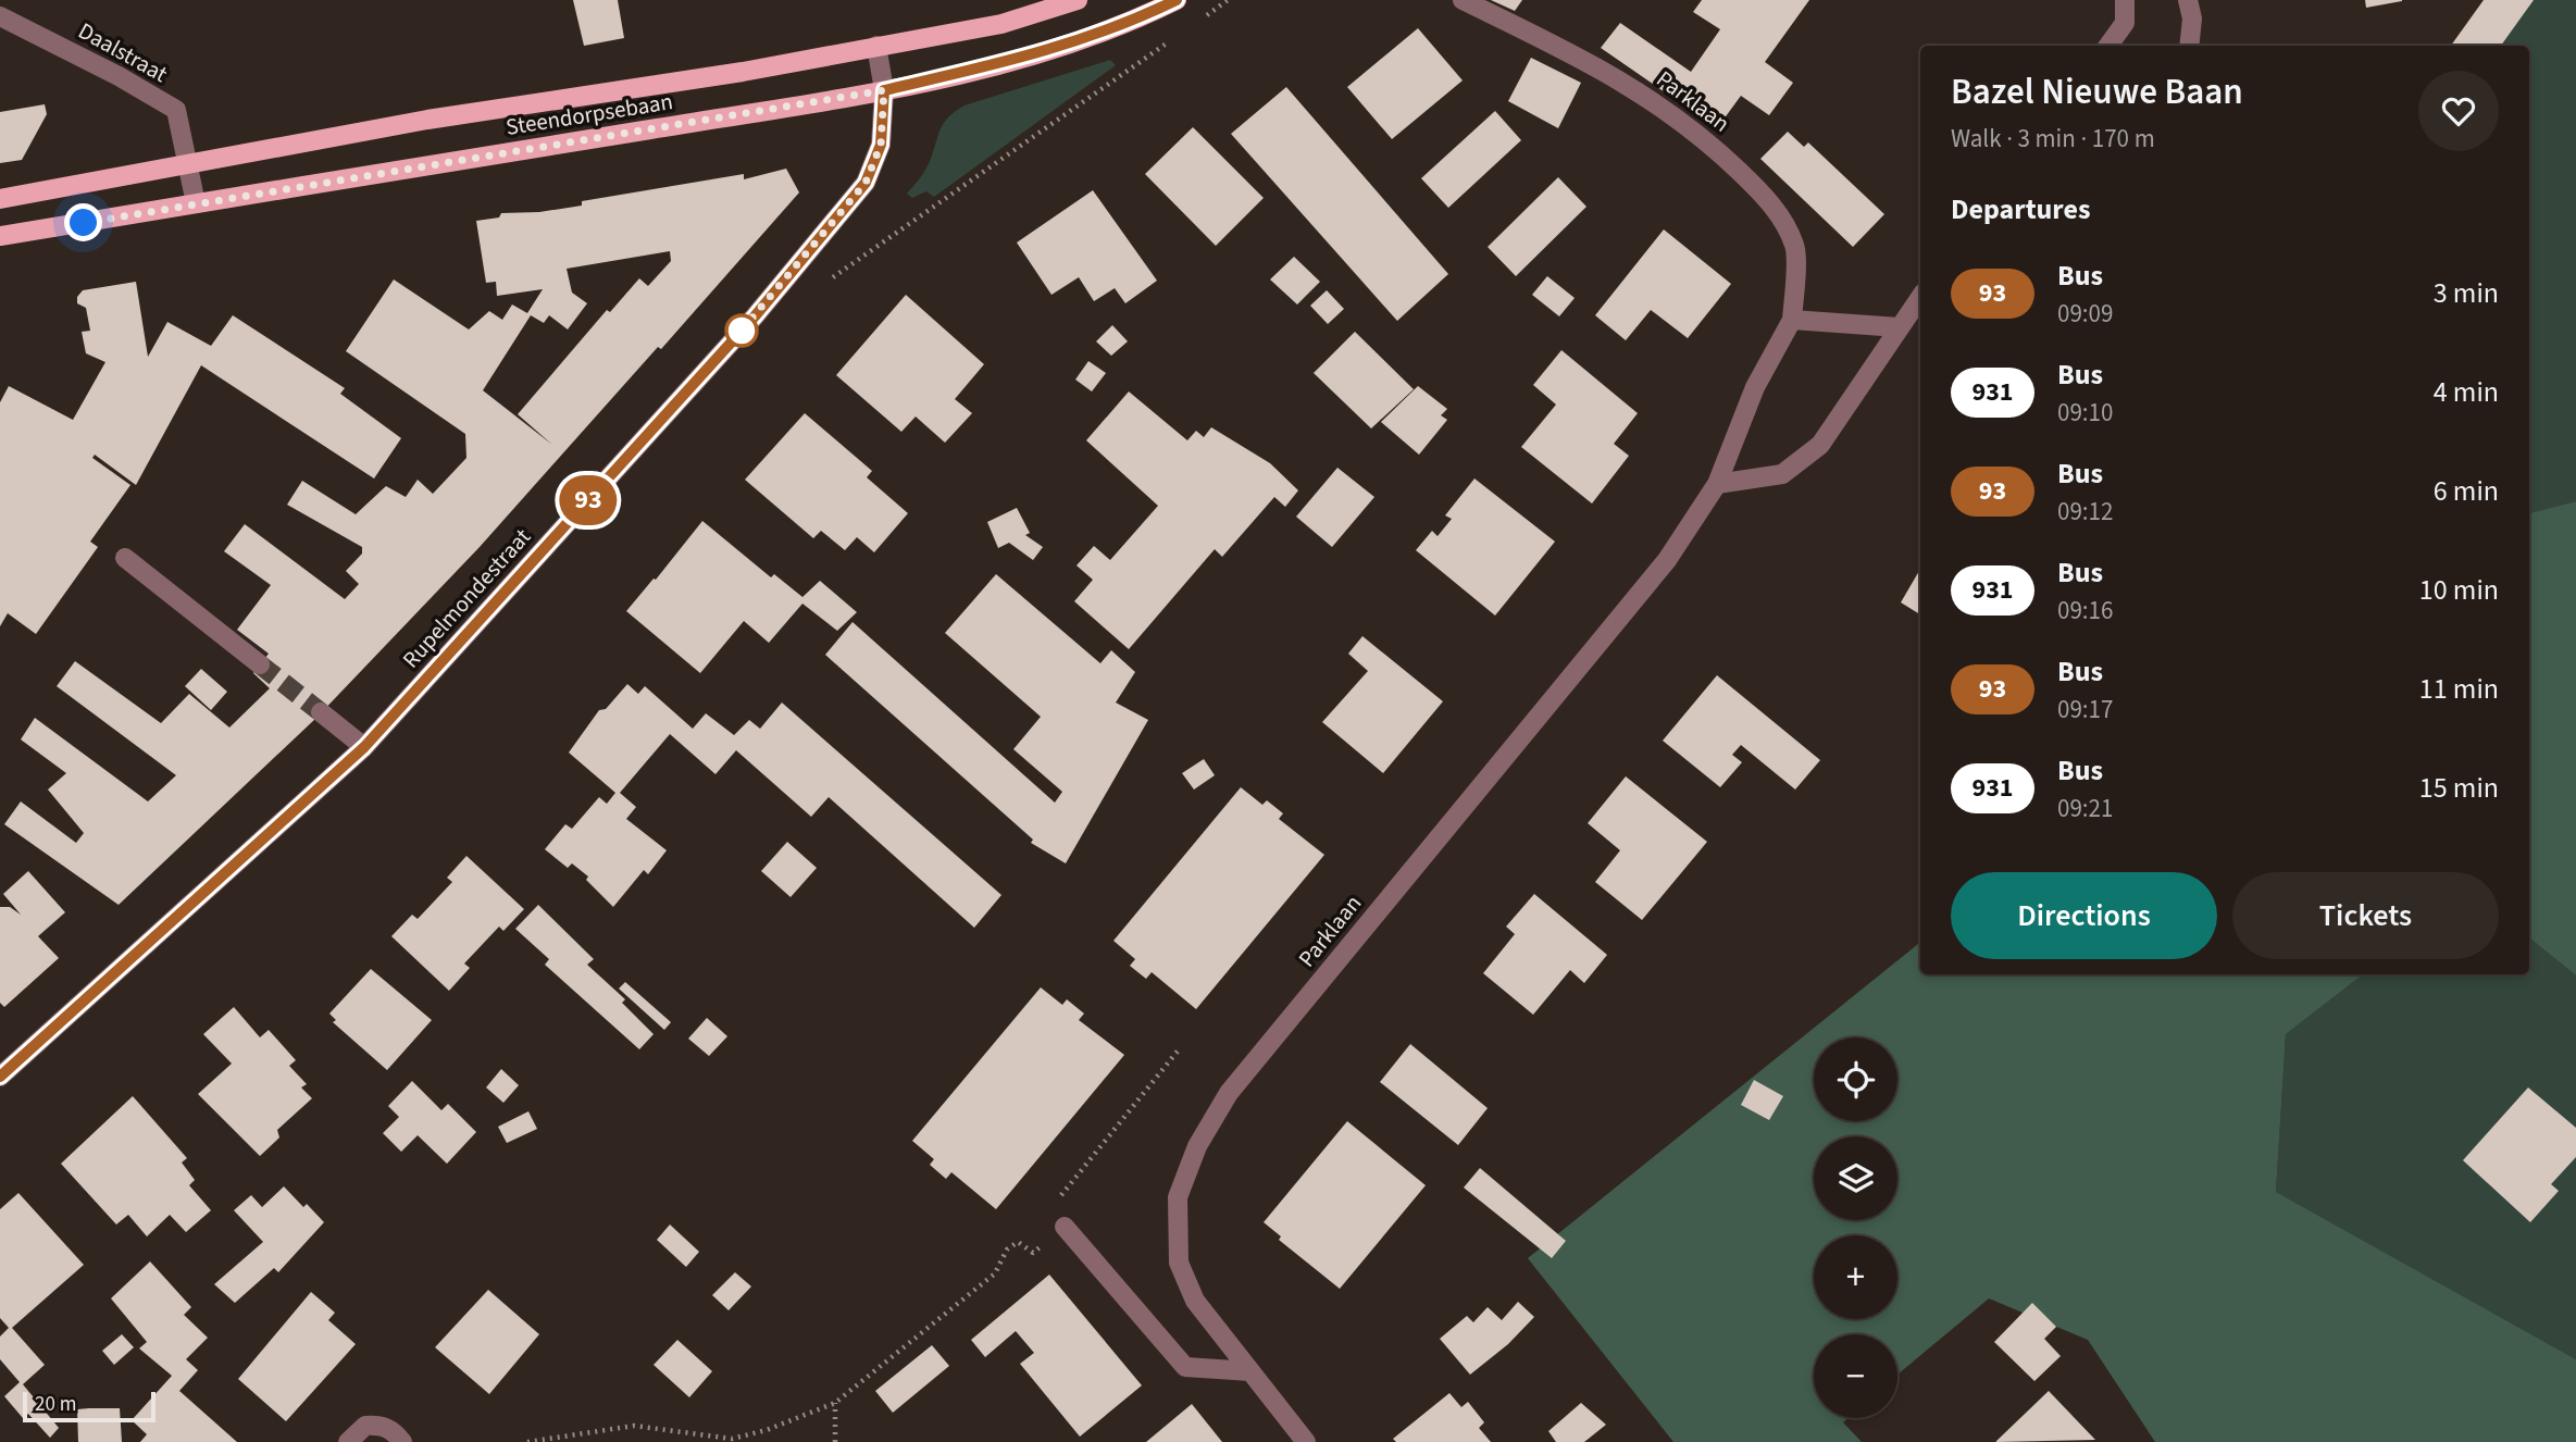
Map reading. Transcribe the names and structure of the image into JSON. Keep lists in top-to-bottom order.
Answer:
{
  "streets": {
    "main road": ["Steendorpsebaan"],
    "street": ["Daalstraat", "Parklaan", "Rupelmondestraat"]
  },
  "crossings": [
    ["Daalstraat", "Steendorpsebaan"],
    ["Steendorpsebaan", "Rupelmondestraat"]
  ],
  "lines": ["bus line 93"],
  "scale_bar": "20 m",
  "page": {
    "on_map": "93",
    "heading": [
      ["Bazel Nieuwe Baan", "Walk · 3 min · 170 m"],
      "Departures"
    ],
    "list": [
      {
        "mark": "93",
        "name": "Bus",
        "note": "09:09",
        "value": "3 min"
      },
      {
        "mark": "931",
        "name": "Bus",
        "note": "09:10",
        "value": "4 min"
      },
      {
        "mark": "93",
        "name": "Bus",
        "note": "09:12",
        "value": "6 min"
      },
      {
        "mark": "931",
        "name": "Bus",
        "note": "09:16",
        "value": "10 min"
      },
      {
        "mark": "93",
        "name": "Bus",
        "note": "09:17",
        "value": "11 min"
      },
      {
        "mark": "931",
        "name": "Bus",
        "note": "09:21",
        "value": "15 min"
      }
    ],
    "buttons": ["Directions", "Tickets"],
    "map_buttons": ["+", "−"],
    "scale": "20 m"
  }
}
